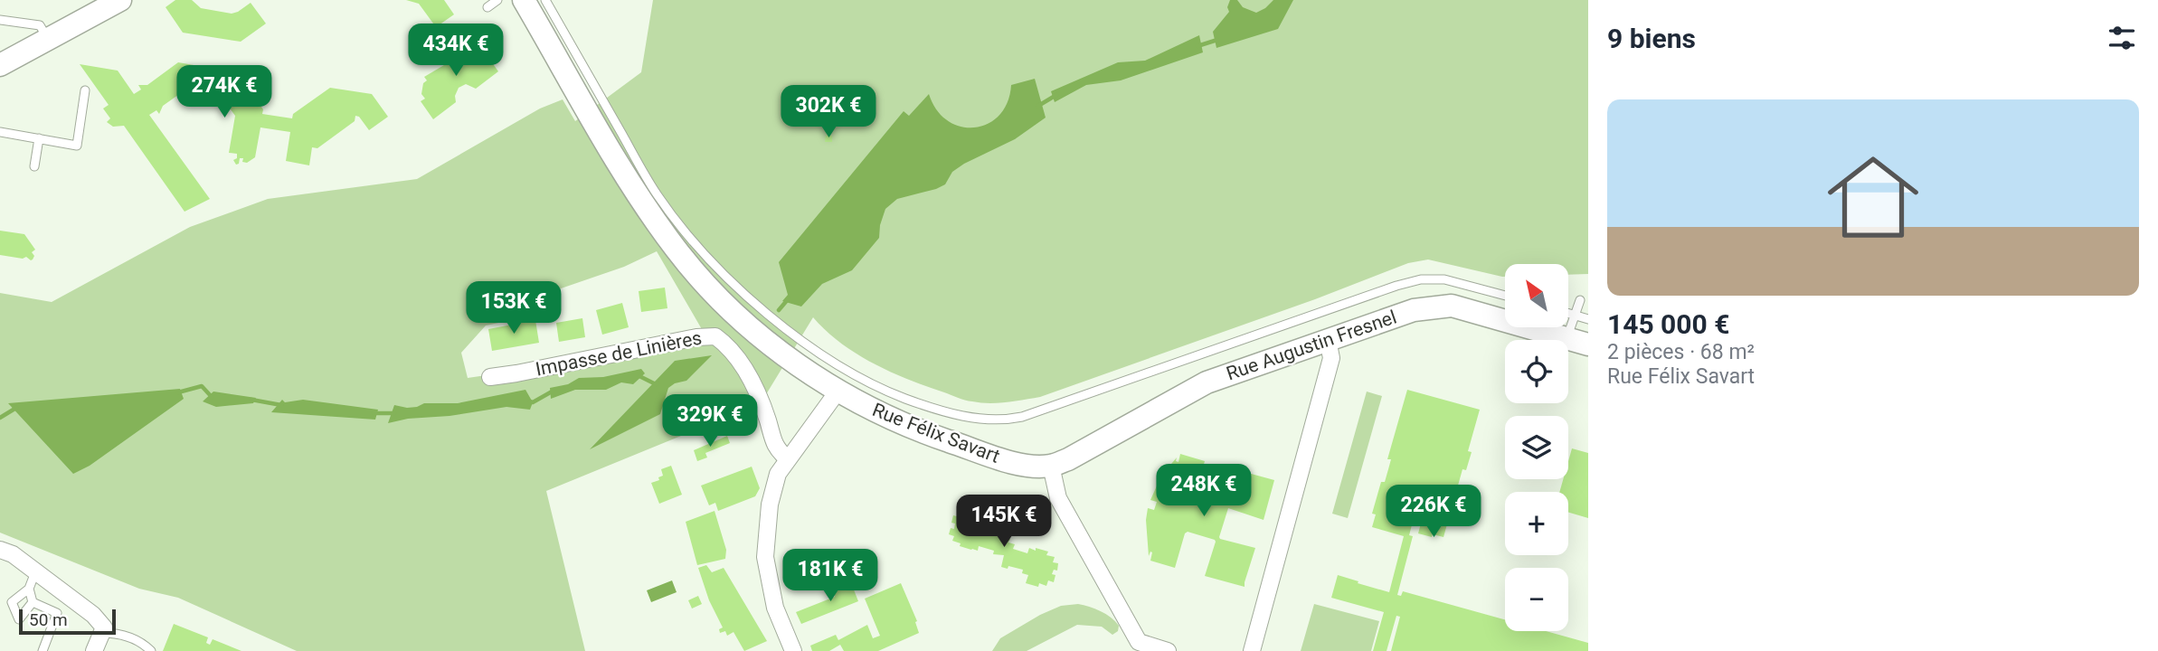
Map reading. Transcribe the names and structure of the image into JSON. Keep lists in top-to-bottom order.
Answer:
{
  "streets": {
    "street": ["Rue Augustin Fresnel", "Impasse de Linières", "Rue Félix Savart"]
  },
  "crossings": [
    ["Rue Augustin Fresnel", "Rue Félix Savart"]
  ],
  "scale_bar": "50 m",
  "north": "top left",
  "page": {
    "heading": "9 biens",
    "price": [
      "434K €",
      "274K €",
      "302K €",
      "153K €",
      "329K €",
      "248K €",
      "226K €",
      "145K €",
      "181K €"
    ],
    "list": [
      {
        "name": "145 000 €",
        "note": "2 pièces · 68 m² · Rue Félix Savart"
      }
    ],
    "map_buttons": ["+", "−"],
    "scale": "50 m"
  }
}
